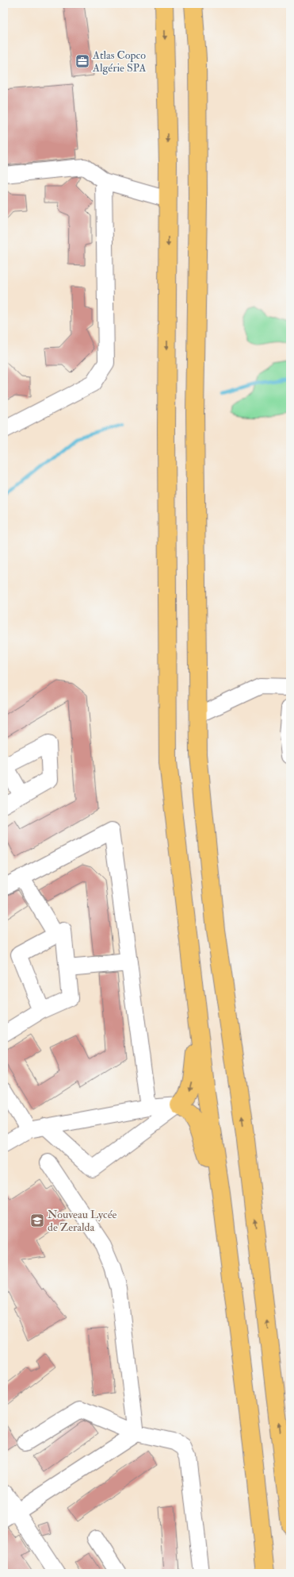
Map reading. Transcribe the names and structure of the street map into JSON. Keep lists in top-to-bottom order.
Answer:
{
  "places": {
    "office": ["Atlas Copco Algérie SPA"],
    "school or university": ["Nouveau Lycée de Zeralda"]
  }
}
